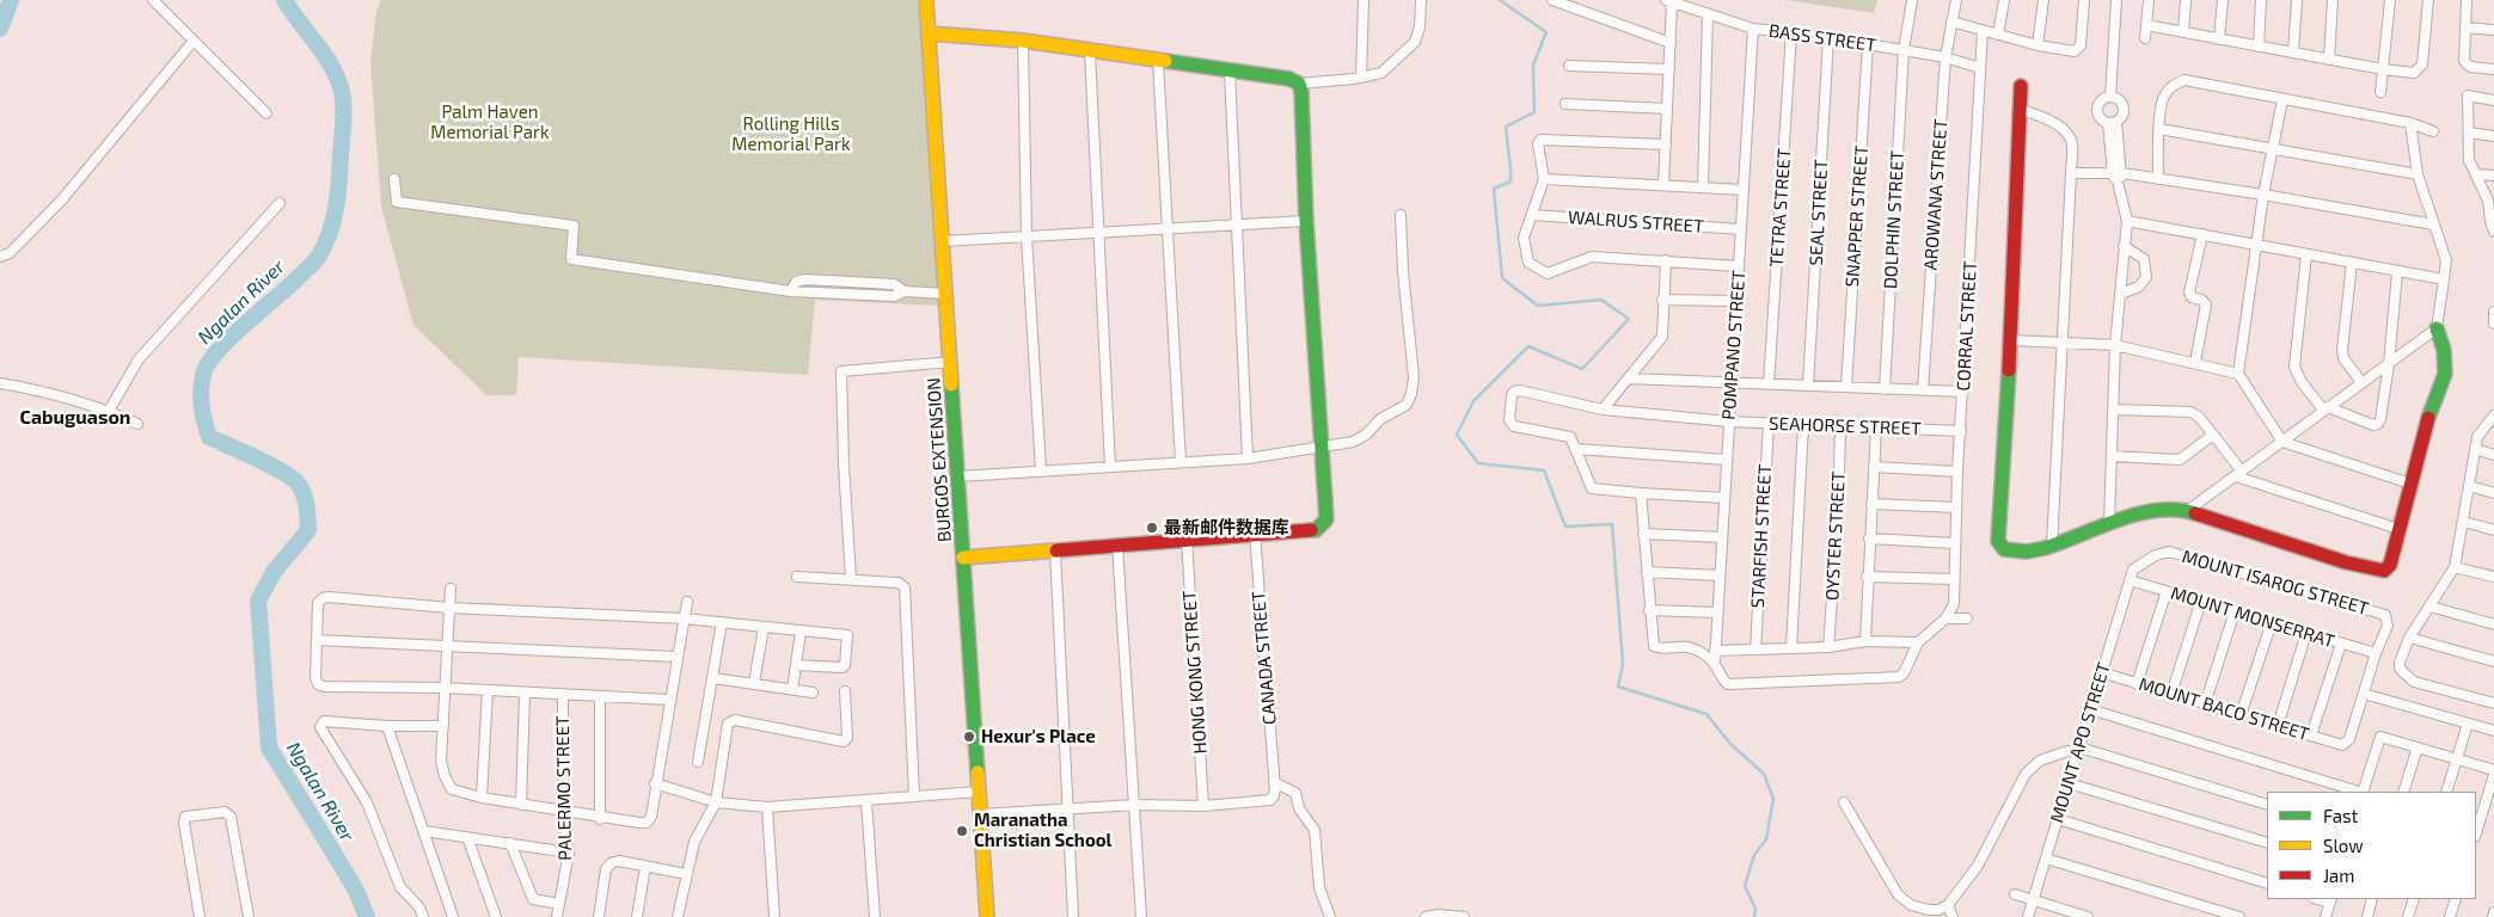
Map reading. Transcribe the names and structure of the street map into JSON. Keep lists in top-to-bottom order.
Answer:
{
  "streets": {
    "street": [
      "BASS STREET",
      "AROWANA STREET",
      "TETRA STREET",
      "SEAL STREET",
      "SNAPPER STREET",
      "DOLPHIN STREET",
      "WALRUS STREET",
      "CORRAL STREET",
      "POMPANO STREET",
      "SEAHORSE STREET",
      "BURGOS EXTENSION",
      "STARFISH STREET",
      "OYSTER STREET",
      "MOUNT ISAROG STREET",
      "MOUNT MONSERRAT",
      "CANADA STREET",
      "HONG KONG STREET",
      "MOUNT BACO STREET",
      "MOUNT APO STREET",
      "PALERMO STREET"
    ]
  },
  "crossings": [
    ["BASS STREET", "AROWANA STREET"],
    ["BASS STREET", "TETRA STREET"],
    ["BASS STREET", "SEAL STREET"],
    ["BASS STREET", "SNAPPER STREET"],
    ["BASS STREET", "DOLPHIN STREET"],
    ["BASS STREET", "CORRAL STREET"],
    ["BASS STREET", "POMPANO STREET"],
    ["WALRUS STREET", "POMPANO STREET"],
    ["CORRAL STREET", "SEAHORSE STREET"],
    ["POMPANO STREET", "SEAHORSE STREET"],
    ["SEAHORSE STREET", "STARFISH STREET"],
    ["SEAHORSE STREET", "OYSTER STREET"],
    ["MOUNT ISAROG STREET", "MOUNT MONSERRAT"],
    ["MOUNT ISAROG STREET", "MOUNT APO STREET"],
    ["MOUNT MONSERRAT", "MOUNT APO STREET"],
    ["MOUNT BACO STREET", "MOUNT APO STREET"]
  ],
  "districts": ["Cabuguason"],
  "water": ["Ngalan River"],
  "parks": ["Palm Haven Memorial Park", "Rolling Hills Memorial Park"],
  "places": ["最新邮件数据库", "Hexur's Place", "Maranatha Christian School"],
  "legend": ["Fast", "Slow", "Jam"]
}
